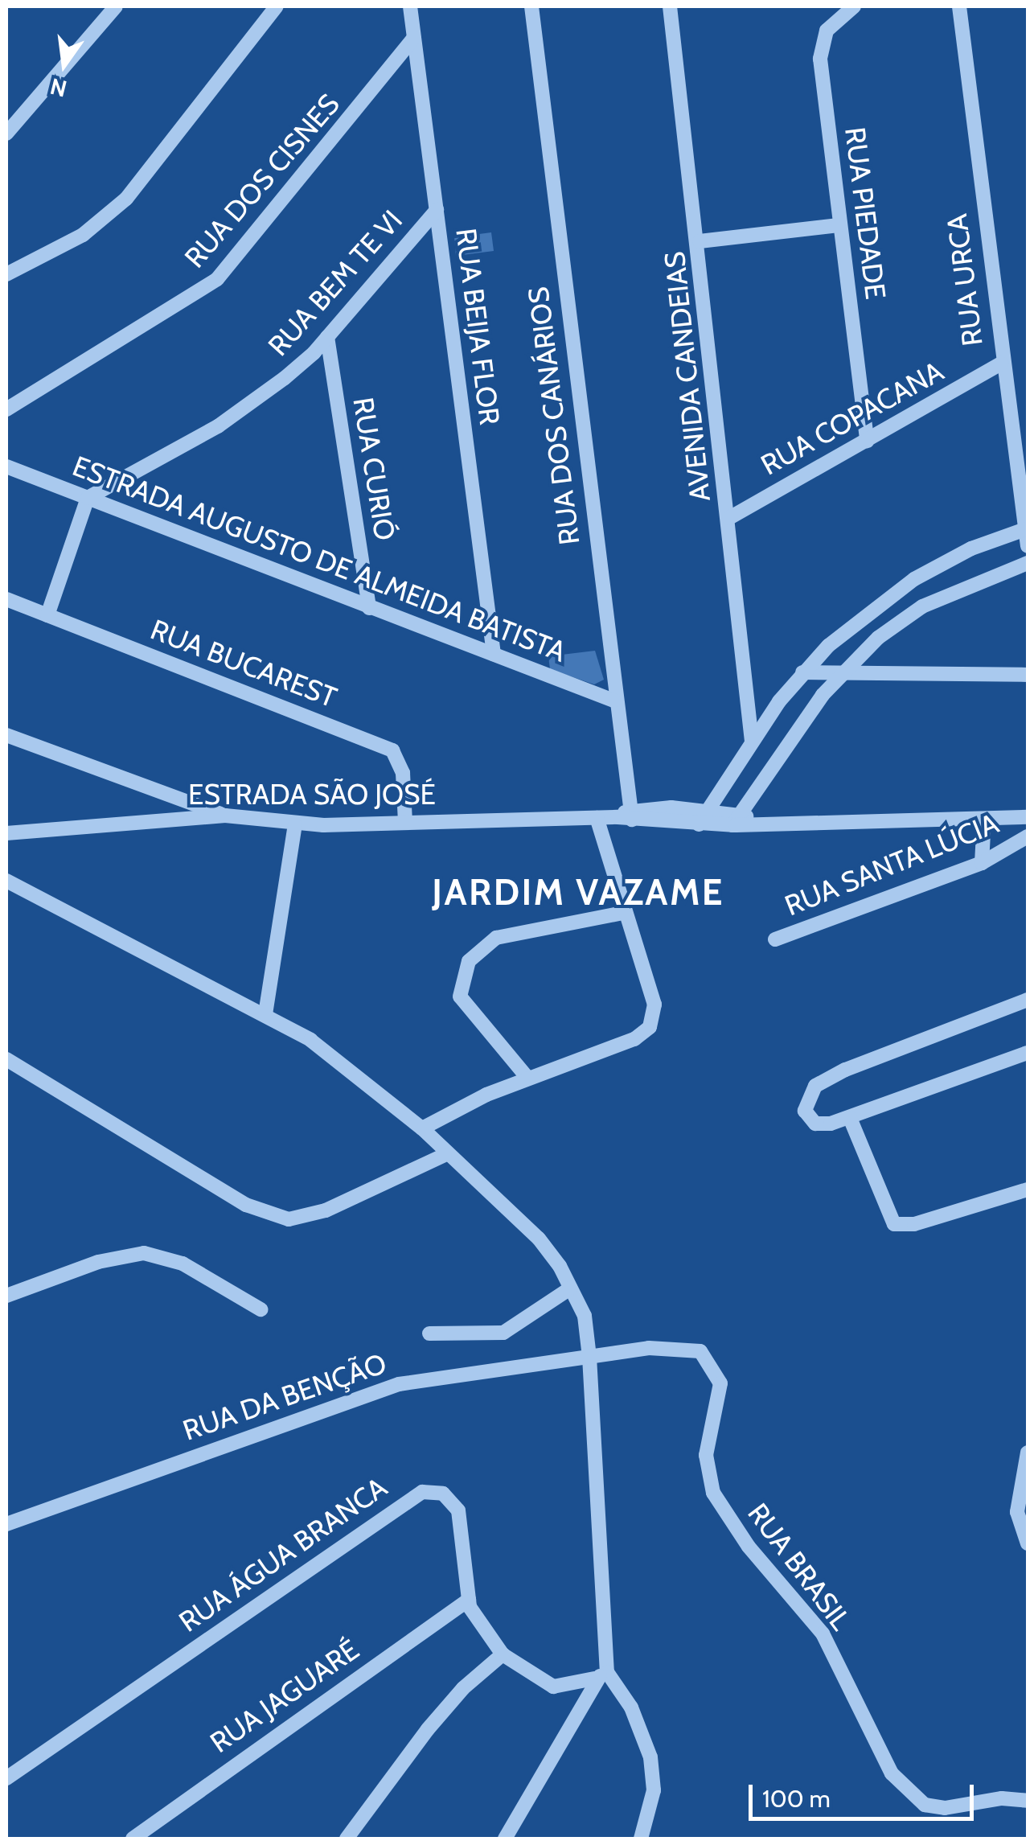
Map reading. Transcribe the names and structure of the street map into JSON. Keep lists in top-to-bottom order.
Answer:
{
  "streets": {
    "street": [
      "RUA DOS CISNES",
      "RUA PIEDADE",
      "RUA URCA",
      "RUA BEM TE VI",
      "RUA BEIJA FLOR",
      "AVENIDA CANDEIAS",
      "RUA DOS CANÁRIOS",
      "RUA COPACANA",
      "RUA CURIÓ",
      "ESTRADA AUGUSTO DE ALMEIDA BATISTA",
      "RUA BUCAREST",
      "ESTRADA SÃO JOSÉ",
      "RUA SANTA LÚCIA",
      "RUA DA BENÇÃO",
      "RUA ÁGUA BRANCA",
      "RUA BRASIL",
      "RUA JAGUARÉ"
    ]
  },
  "crossings": [
    ["RUA DOS CISNES", "RUA BEIJA FLOR"],
    ["RUA PIEDADE", "RUA COPACANA"],
    ["RUA URCA", "RUA COPACANA"],
    ["RUA BEM TE VI", "RUA BEIJA FLOR"],
    ["RUA BEM TE VI", "RUA CURIÓ"],
    ["RUA BEM TE VI", "ESTRADA AUGUSTO DE ALMEIDA BATISTA"],
    ["RUA BEIJA FLOR", "ESTRADA AUGUSTO DE ALMEIDA BATISTA"],
    ["AVENIDA CANDEIAS", "RUA COPACANA"],
    ["RUA DOS CANÁRIOS", "ESTRADA AUGUSTO DE ALMEIDA BATISTA"],
    ["RUA DOS CANÁRIOS", "ESTRADA SÃO JOSÉ"],
    ["RUA CURIÓ", "ESTRADA AUGUSTO DE ALMEIDA BATISTA"],
    ["RUA BUCAREST", "ESTRADA SÃO JOSÉ"],
    ["RUA DA BENÇÃO", "RUA BRASIL"],
    ["RUA ÁGUA BRANCA", "RUA JAGUARÉ"]
  ],
  "districts": ["JARDIM VAZAME"],
  "scale_bar": "100 m",
  "north": "bottom"
}
